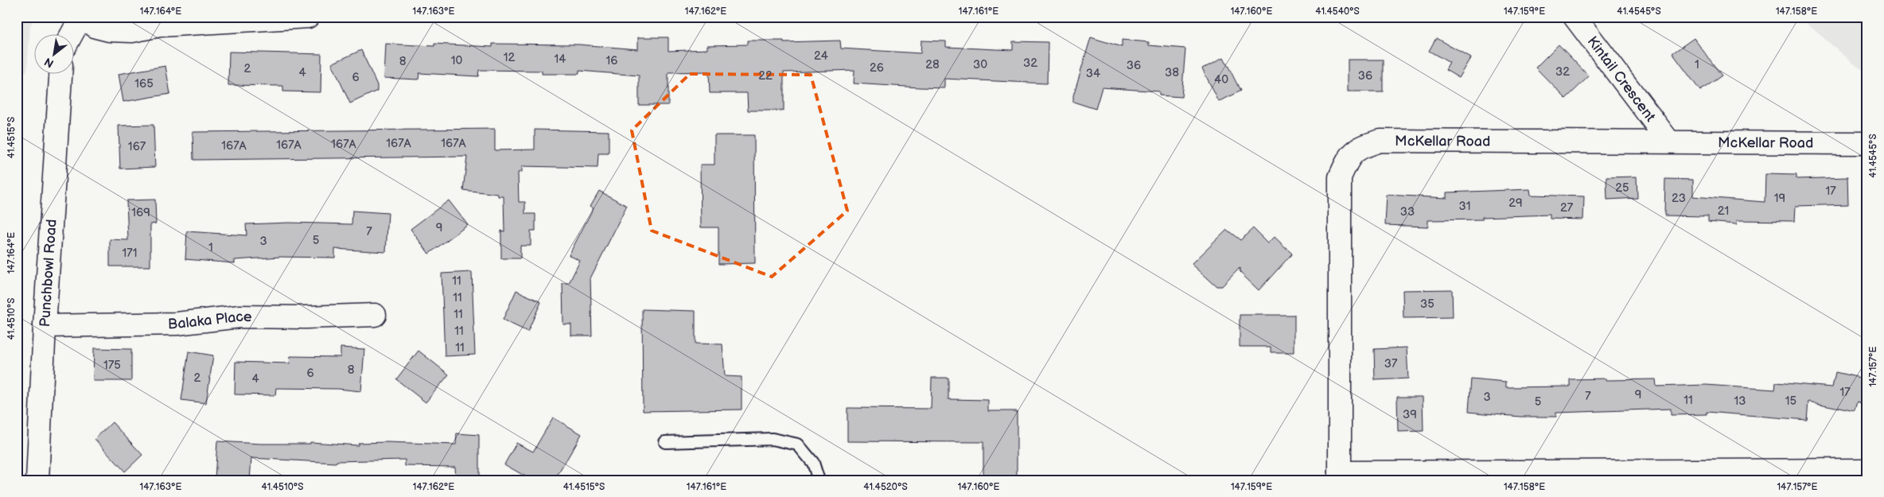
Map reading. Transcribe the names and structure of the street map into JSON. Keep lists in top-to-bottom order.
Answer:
{
  "streets": {
    "street": [
      "Kintail Crescent",
      "McKellar Road",
      "Punchbowl Road",
      "Balaka Place"
    ]
  },
  "crossings": [
    ["Kintail Crescent", "McKellar Road"],
    ["Punchbowl Road", "Balaka Place"]
  ],
  "house_numbers": [
    "24",
    "12",
    "14",
    "10",
    "16",
    "8",
    "32",
    "28",
    "30",
    "1",
    "36",
    "26",
    "2",
    "32",
    "4",
    "38",
    "34",
    "22",
    "36",
    "6",
    "40",
    "165",
    "167A",
    "167A",
    "167A",
    "167A",
    "167A",
    "167",
    "25",
    "17",
    "23",
    "19",
    "29",
    "31",
    "27",
    "21",
    "33",
    "169",
    "9",
    "7",
    "5",
    "3",
    "1",
    "171",
    "11",
    "11",
    "35",
    "11",
    "11",
    "11",
    "37",
    "175",
    "8",
    "6",
    "2",
    "4",
    "17",
    "9",
    "7",
    "3",
    "11",
    "13",
    "15",
    "5",
    "39"
  ],
  "north": "bottom left",
  "coordinates": [
    "147.164°E",
    "147.163°E",
    "147.162°E",
    "147.161°E",
    "147.160°E",
    "41.4540°S",
    "147.159°E",
    "41.4545°S",
    "147.158°E",
    "41.4515°S",
    "41.4510°S",
    "147.157°E",
    "41.4520°S"
  ]
}
